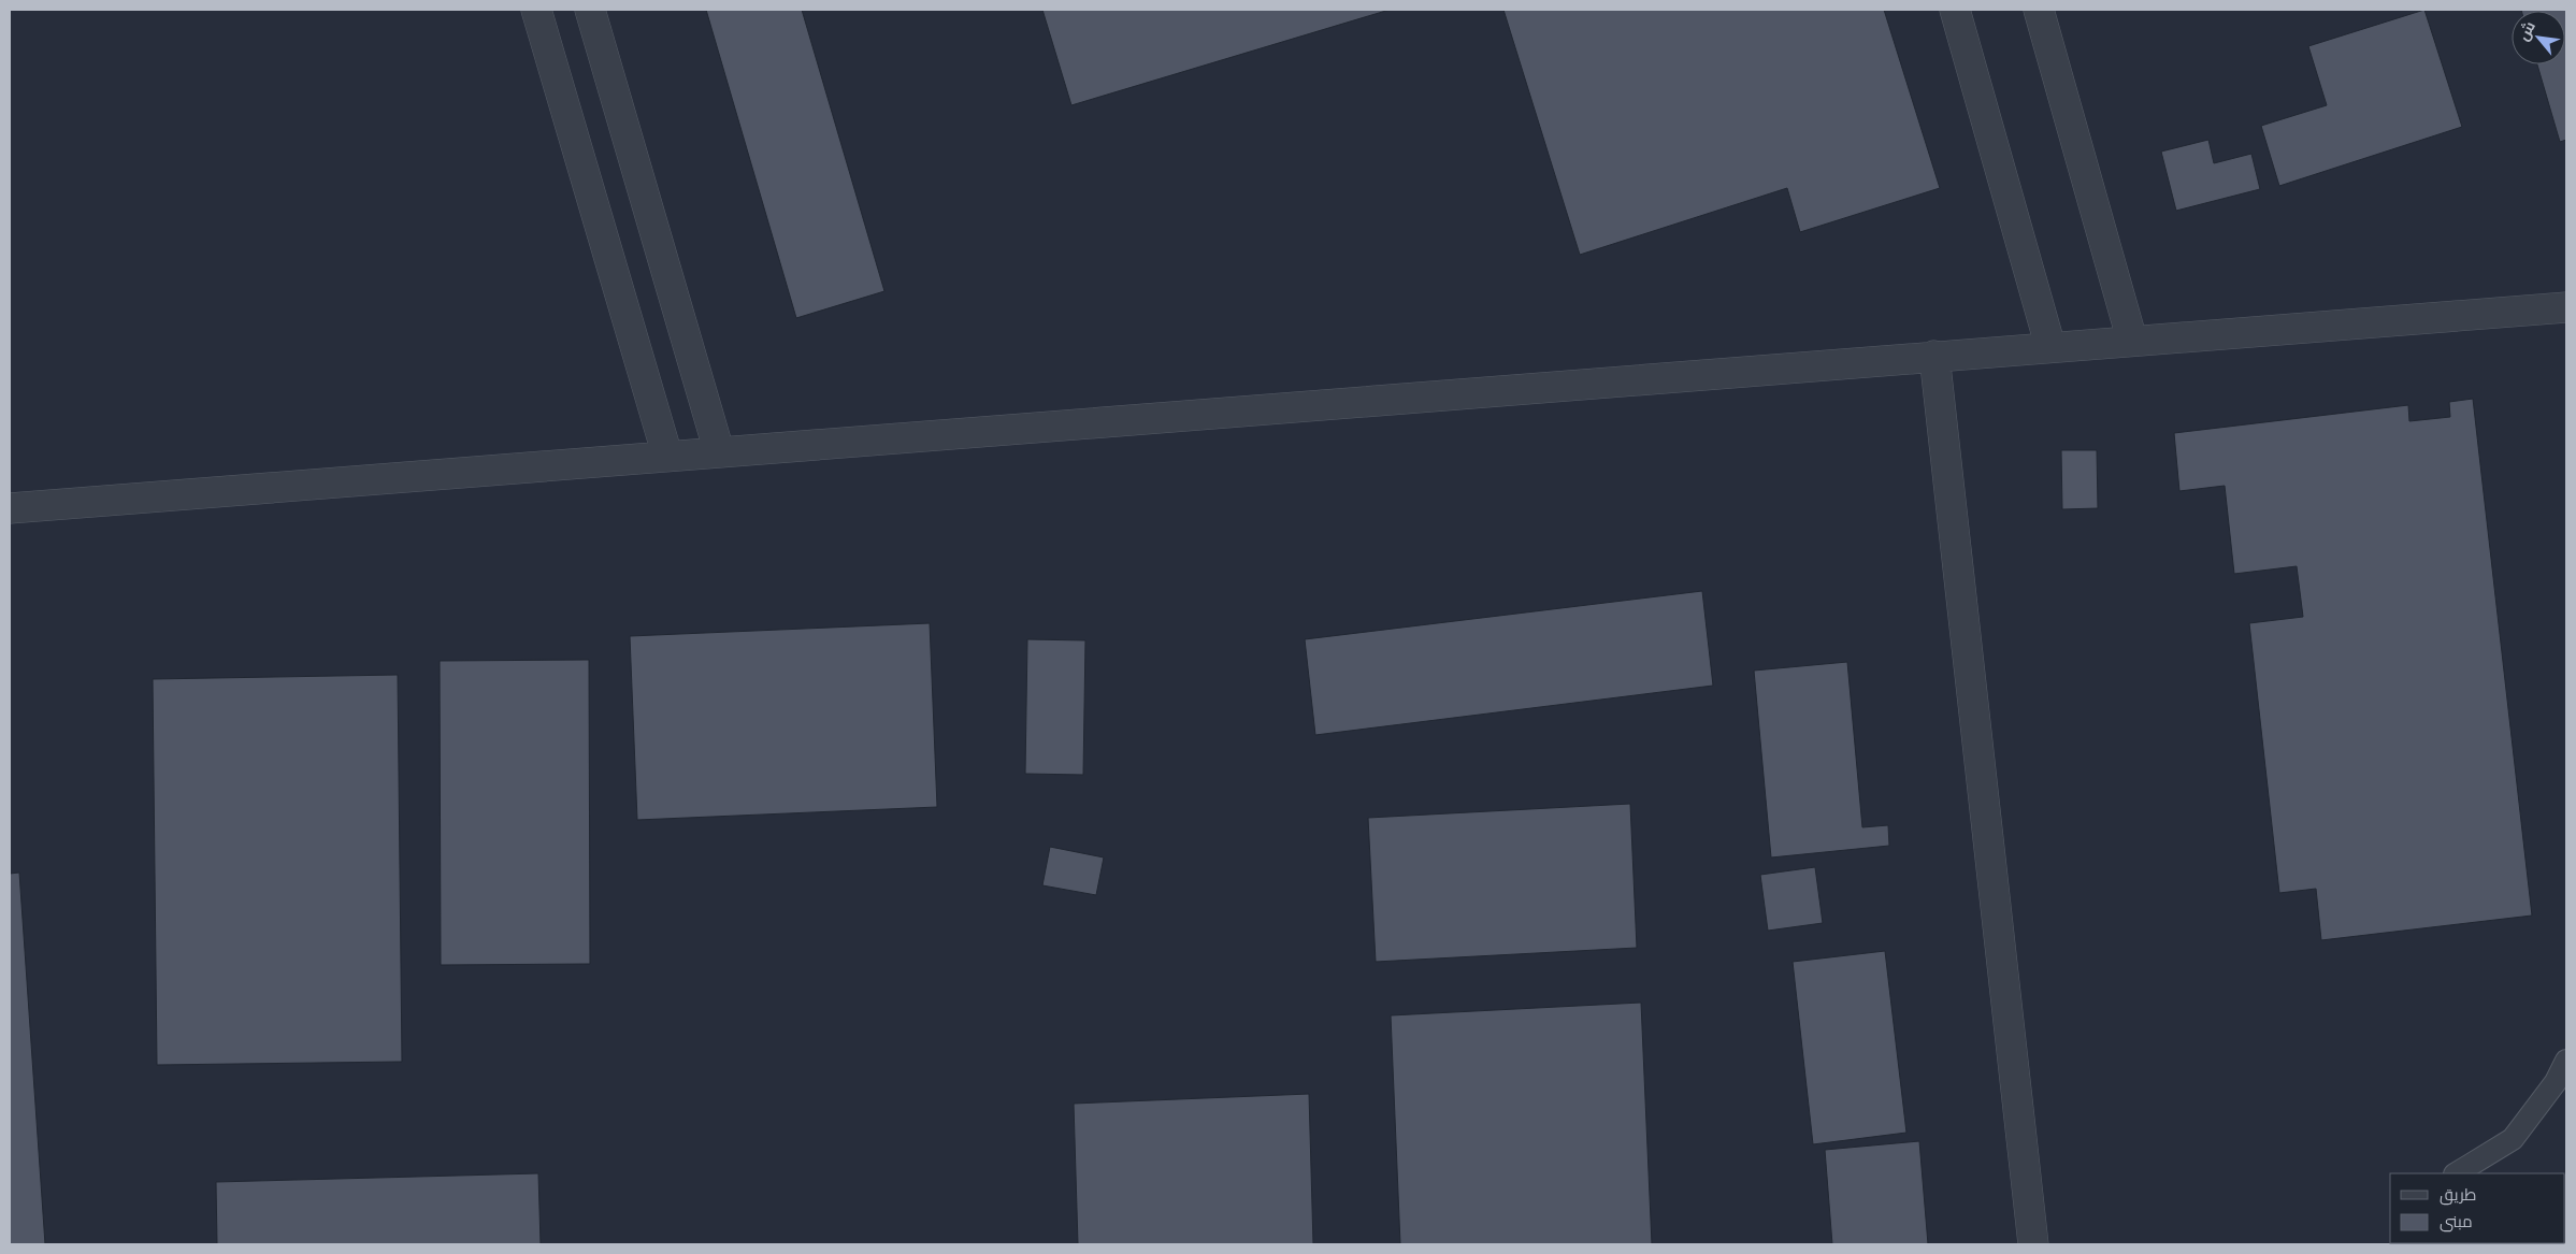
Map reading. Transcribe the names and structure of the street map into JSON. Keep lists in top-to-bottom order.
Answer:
{
  "legend": ["طريق", "مبنى"],
  "north": "top left"
}
